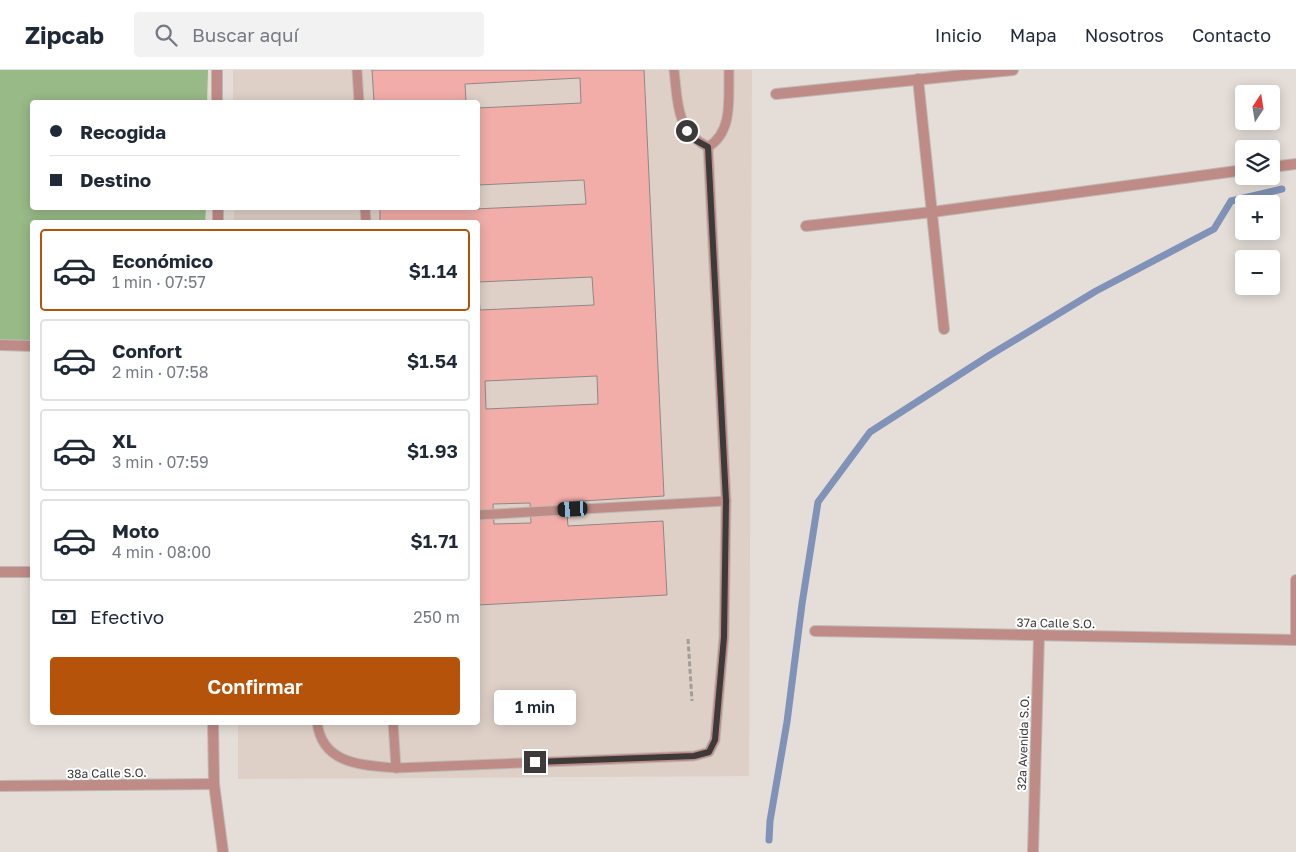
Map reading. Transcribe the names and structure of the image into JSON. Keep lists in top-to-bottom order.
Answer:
{
  "streets": {
    "street": ["37a Calle S.O.", "32a Avenida S.O.", "38a Calle S.O."]
  },
  "crossings": [
    ["37a Calle S.O.", "32a Avenida S.O."]
  ],
  "north": "top",
  "page": {
    "header": "Zipcab",
    "search": "Buscar aquí",
    "nav": [
      "Inicio",
      "Mapa",
      "Nosotros",
      "Contacto"
    ],
    "map_buttons": ["+", "−"],
    "banner": ["Recogida", "Destino"],
    "list": [
      {
        "name": "Económico",
        "note": "1 min · 07:57",
        "value": "$1.14"
      },
      {
        "name": "Confort",
        "note": "2 min · 07:58",
        "value": "$1.54"
      },
      {
        "name": "XL",
        "note": "3 min · 07:59",
        "value": "$1.93"
      },
      {
        "name": "Moto",
        "note": "4 min · 08:00",
        "value": "$1.71"
      }
    ],
    "pay": ["Efectivo", "250 m"],
    "buttons": "Confirmar",
    "bubble": "1 min"
  }
}
